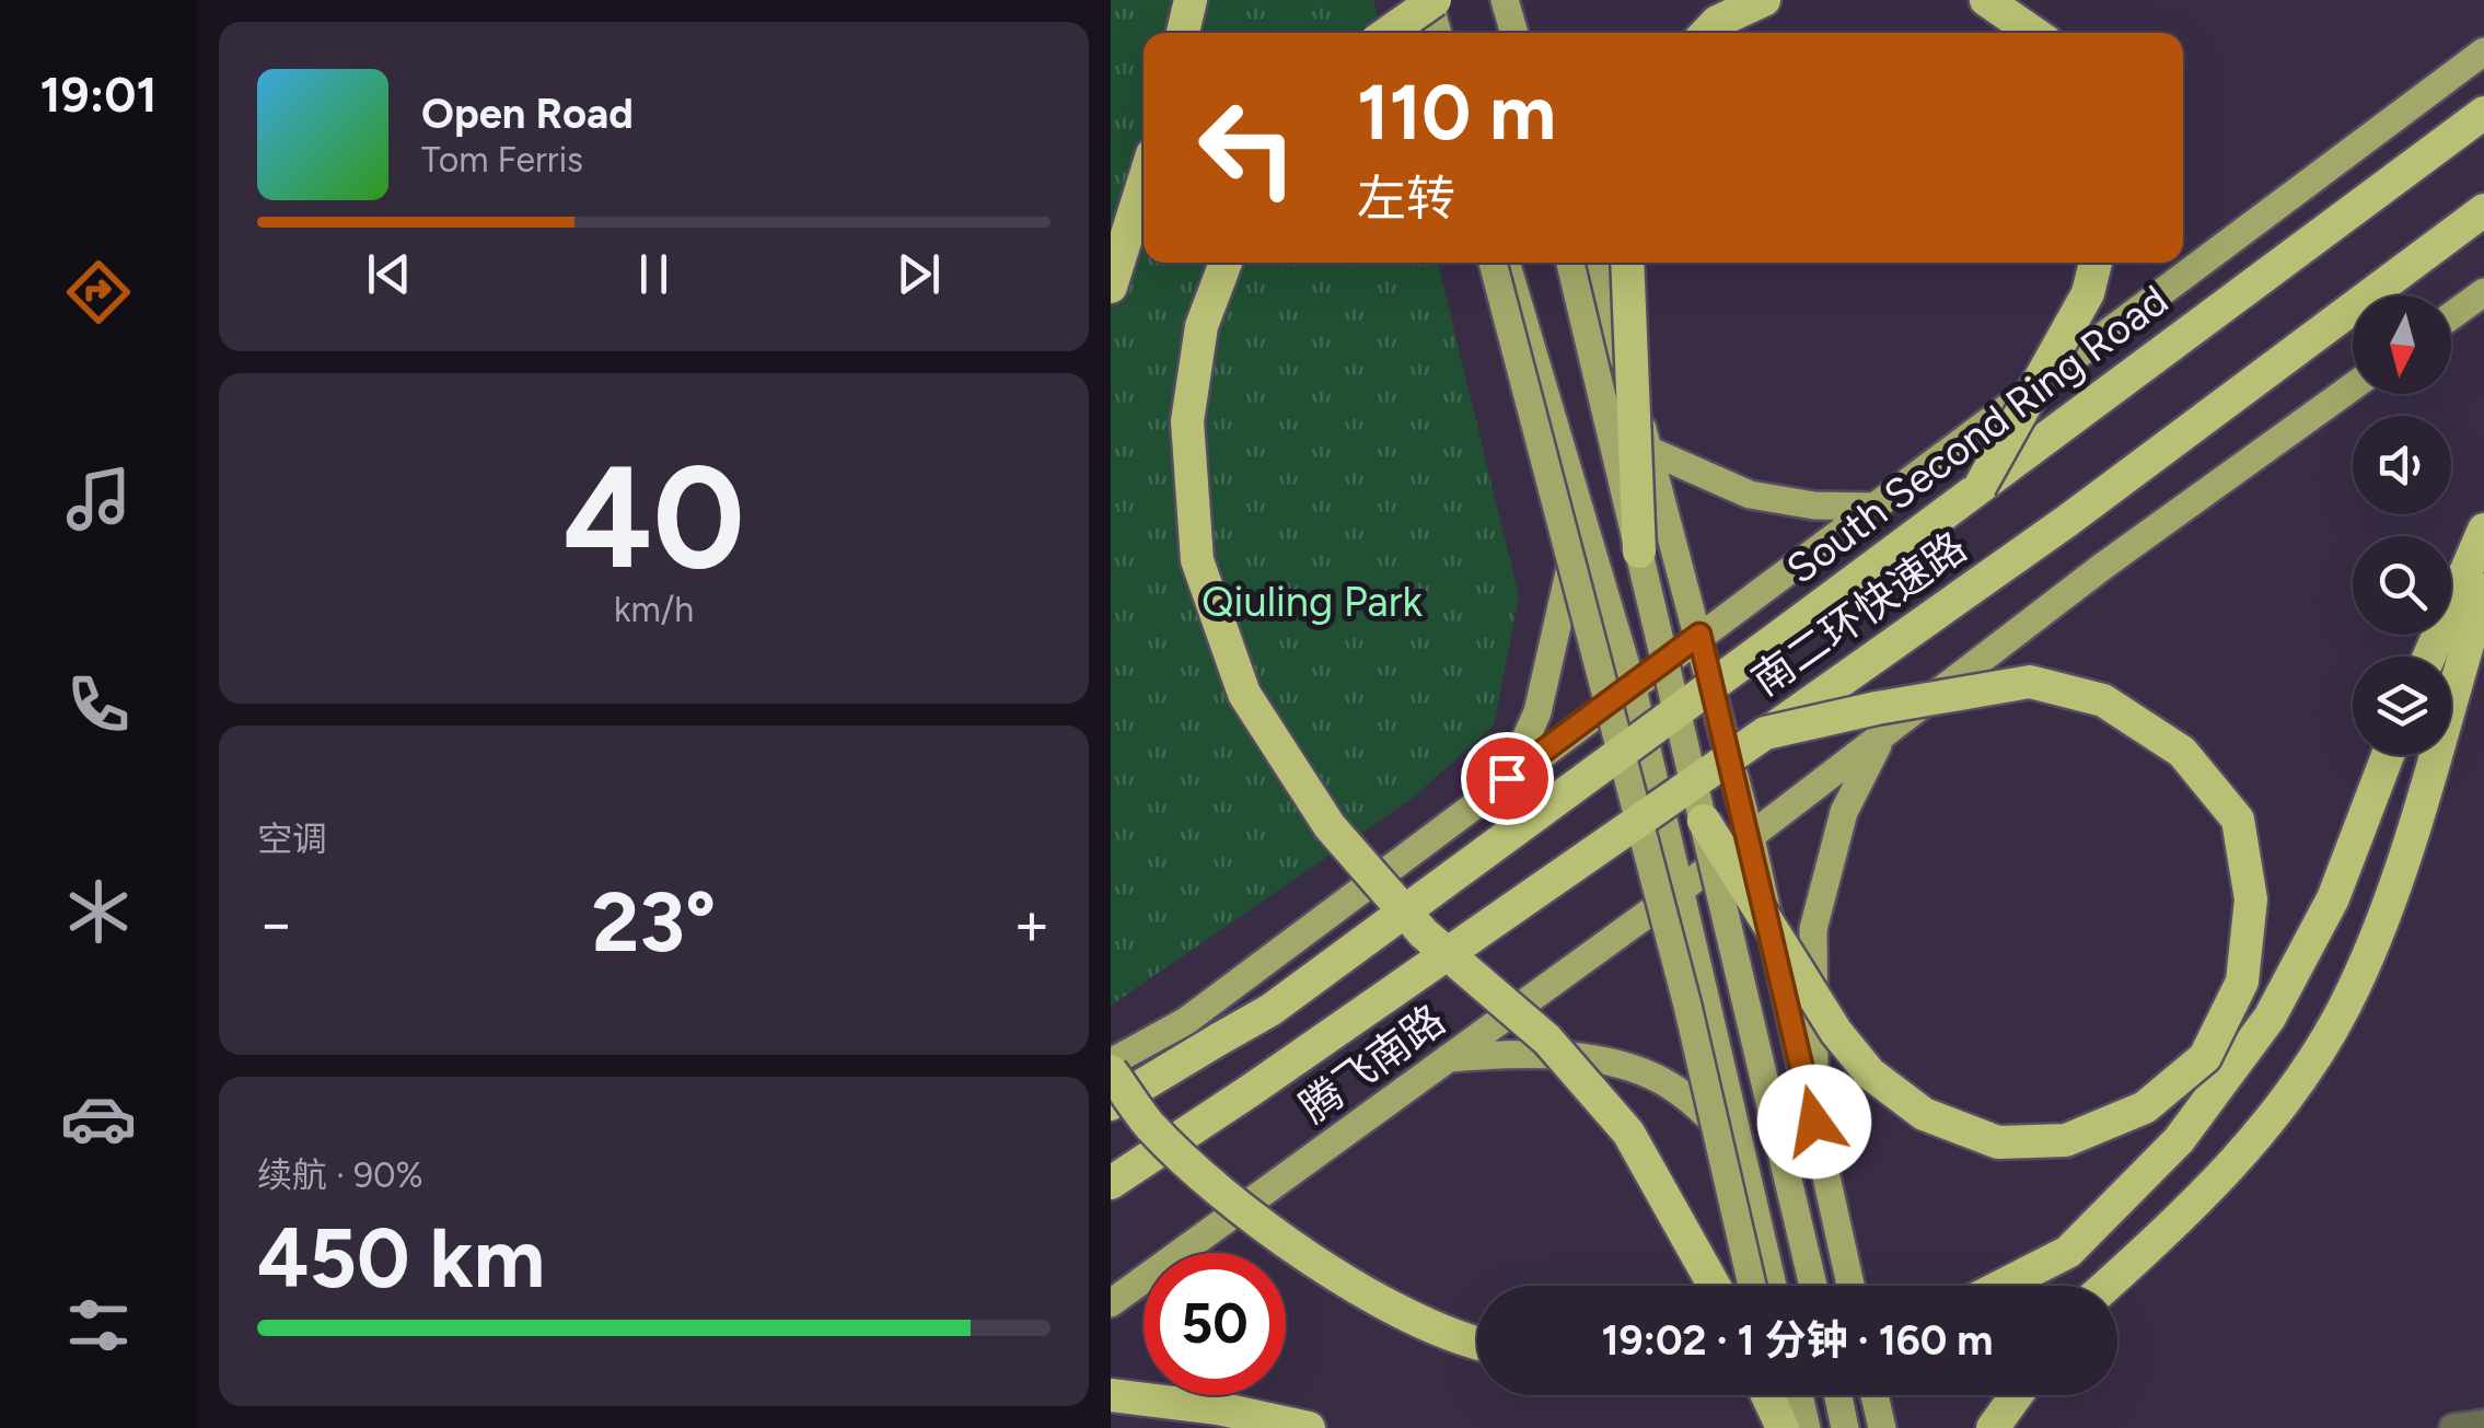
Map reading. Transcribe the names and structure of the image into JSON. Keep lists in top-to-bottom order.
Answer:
{
  "streets": {
    "highway": ["South Second Ring Road", "南二环快速路"],
    "main road": ["腾飞南路"]
  },
  "parks": ["Qiuling Park"],
  "north": "bottom",
  "page": {
    "tabs": "19:01",
    "turn": ["110 m", "左转"],
    "song": ["Open Road", "Tom Ferris"],
    "tile": [
      ["40", "km/h"],
      "空调",
      ["续航 · 90%", "450 km"]
    ],
    "heat": ["−", "23°", "+"],
    "limit": "50",
    "trip": "19:02 · 1 分钟 · 160 m"
  }
}
